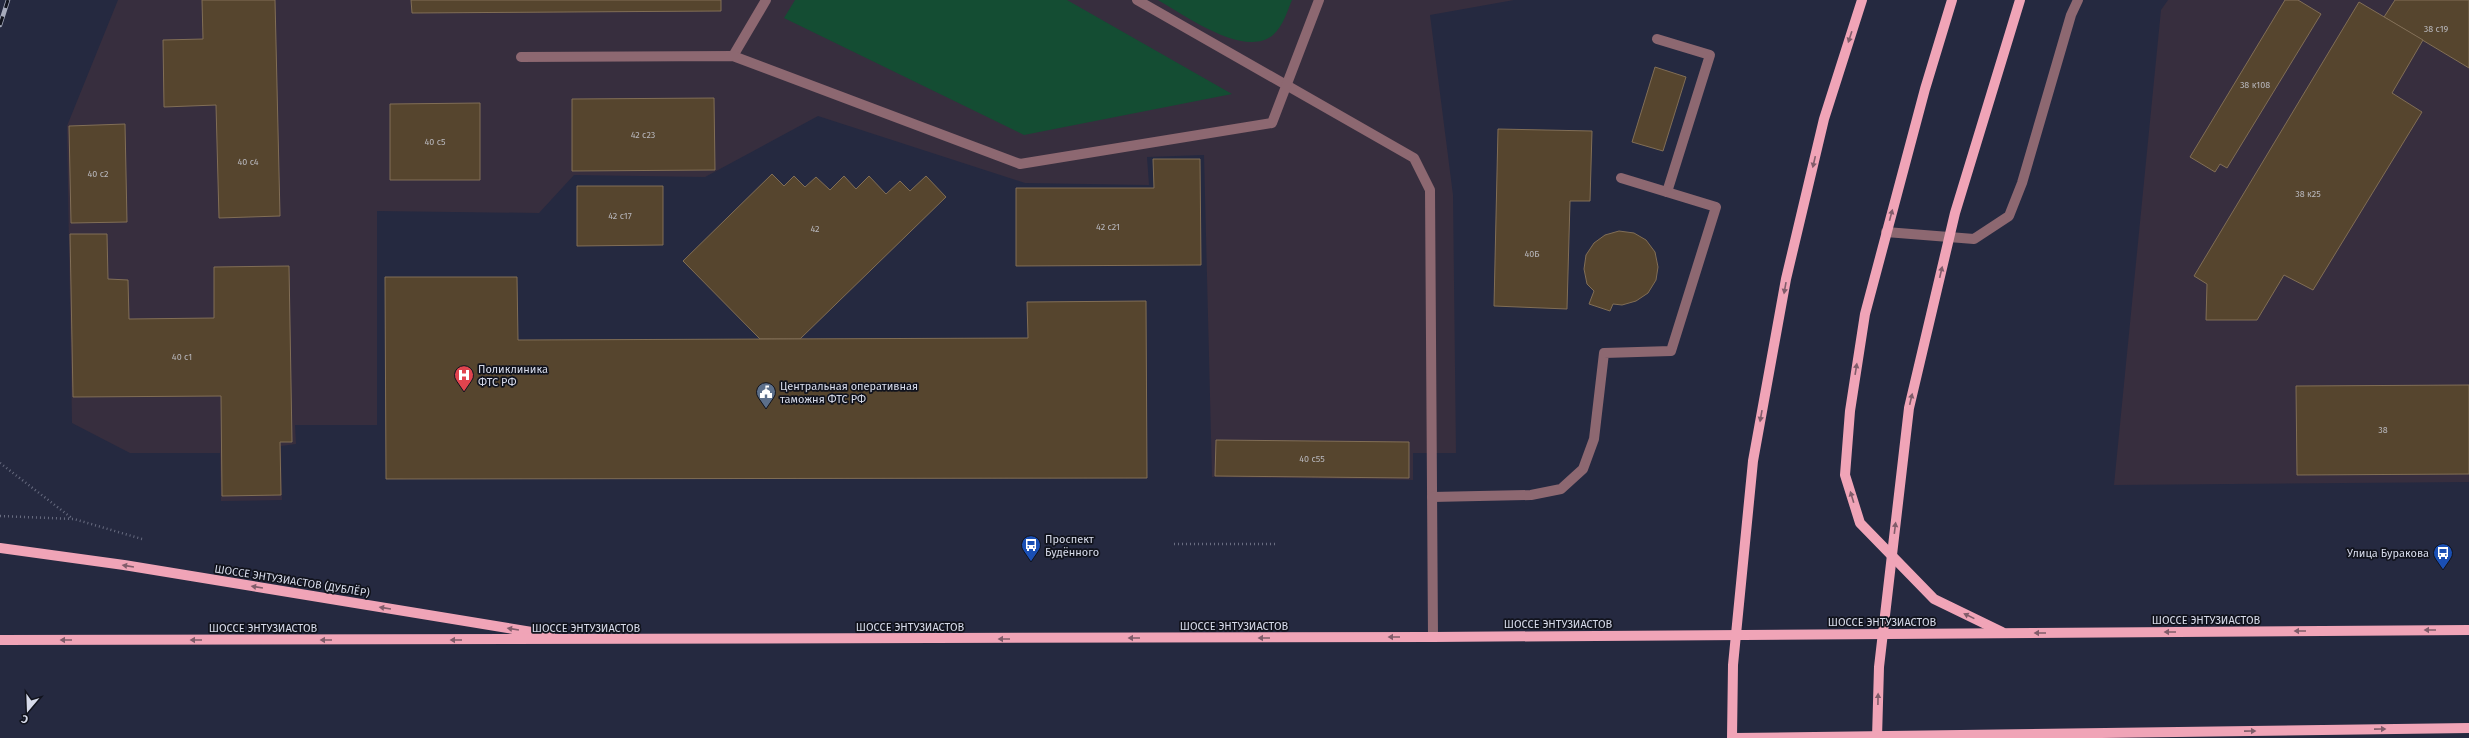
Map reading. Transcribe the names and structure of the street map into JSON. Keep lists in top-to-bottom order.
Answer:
{
  "streets": {
    "main road": ["ШОССЕ ЭНТУЗИАСТОВ (ДУБЛЁР)", "ШОССЕ ЭНТУЗИАСТОВ"]
  },
  "crossings": [
    ["ШОССЕ ЭНТУЗИАСТОВ (ДУБЛЁР)", "ШОССЕ ЭНТУЗИАСТОВ"]
  ],
  "one_way": ["ШОССЕ ЭНТУЗИАСТОВ (ДУБЛЁР)", "ШОССЕ ЭНТУЗИАСТОВ"],
  "places": {
    "hospital": ["Поликлиника ФТС РФ"],
    "public building": ["Центральная оперативная таможня ФТС РФ"],
    "bus stop": ["Проспект Будённого", "Улица Буракова"]
  },
  "house_numbers": [
    "38 с19",
    "38 к108",
    "42 c23",
    "40 с5",
    "40 с4",
    "40 с2",
    "38 к25",
    "42 c17",
    "42 с21",
    "42",
    "40Б",
    "40 с1",
    "38",
    "40 с55"
  ],
  "north": "bottom"
}
